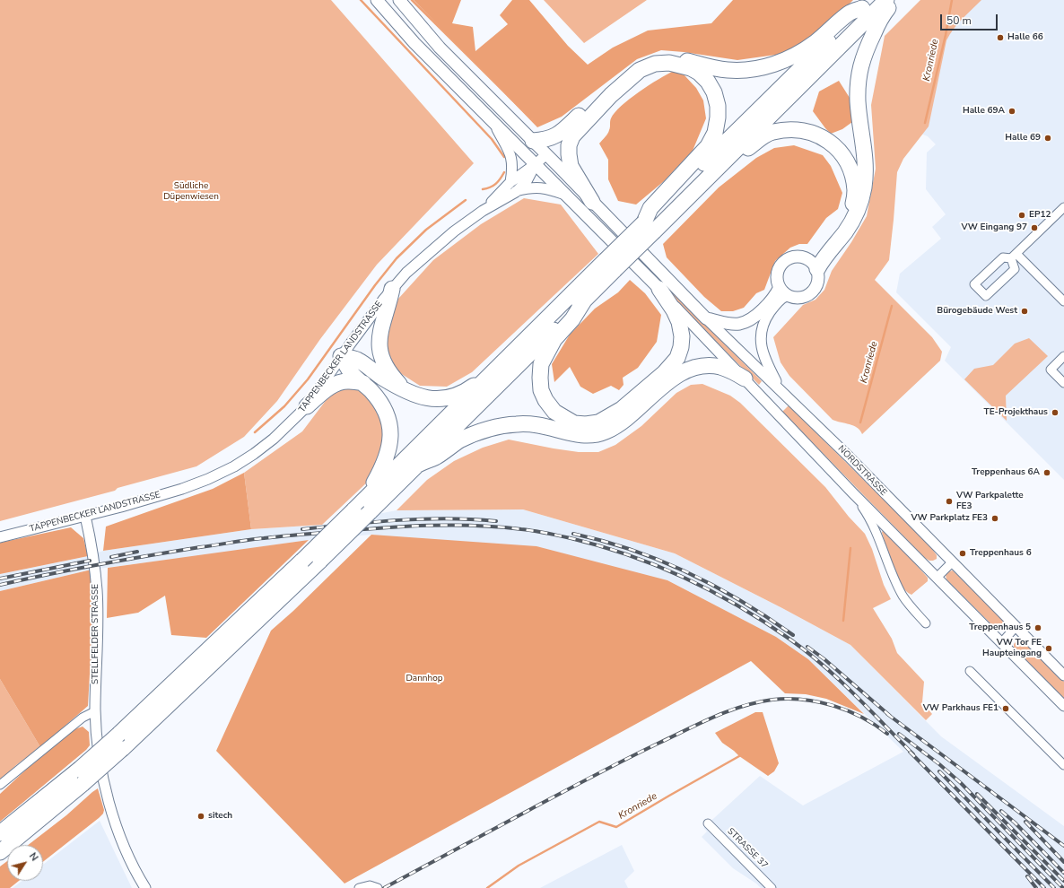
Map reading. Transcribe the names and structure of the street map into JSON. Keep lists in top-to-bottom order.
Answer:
{
  "streets": {
    "street": [
      "TAPPENBECKER LANDSTRASSE",
      "NORDSTRASSE",
      "STELLFELDER STRASSE",
      "STRASSE 37"
    ]
  },
  "crossings": [
    ["TAPPENBECKER LANDSTRASSE", "STELLFELDER STRASSE"]
  ],
  "water": ["Kronriede"],
  "parks": ["Südliche Düpenwiesen", "Dannhop"],
  "places": [
    "Halle 66",
    "Halle 69A",
    "Halle 69",
    "EP12",
    "VW Eingang 97",
    "Bürogebäude West",
    "TE-Projekthaus",
    "Treppenhaus 6A",
    "VW Parkpalette FE3",
    "VW Parkplatz FE3",
    "Treppenhaus 6",
    "Treppenhaus 5",
    "VW Tor FE Haupteingang",
    "VW Parkhaus FE1",
    "sitech"
  ],
  "scale_bar": "50 m",
  "north": "top right"
}
